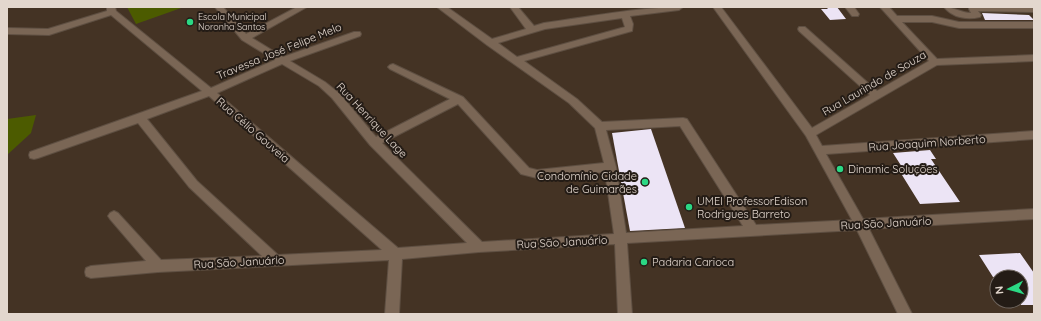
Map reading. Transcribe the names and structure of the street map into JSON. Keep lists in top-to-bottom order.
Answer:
{
  "streets": {
    "street": [
      "Travessa José Felipe Melo",
      "Rua Laurindo de Souza",
      "Rua Henrique Lage",
      "Rua Célio Gouveia",
      "Rua Joaquim Norberto",
      "Rua São Januário"
    ]
  },
  "crossings": [
    ["Travessa José Felipe Melo", "Rua Henrique Lage"],
    ["Travessa José Felipe Melo", "Rua Célio Gouveia"],
    ["Rua Henrique Lage", "Rua São Januário"],
    ["Rua Célio Gouveia", "Rua São Januário"]
  ],
  "places": [
    "Escola Municipal Noronha Santos",
    "Dinamic Soluções",
    "Condomínio Cidade de Guimarães",
    "UMEI ProfessorEdison Rodrigues Barreto",
    "Padaria Carioca"
  ],
  "north": "left"
}
